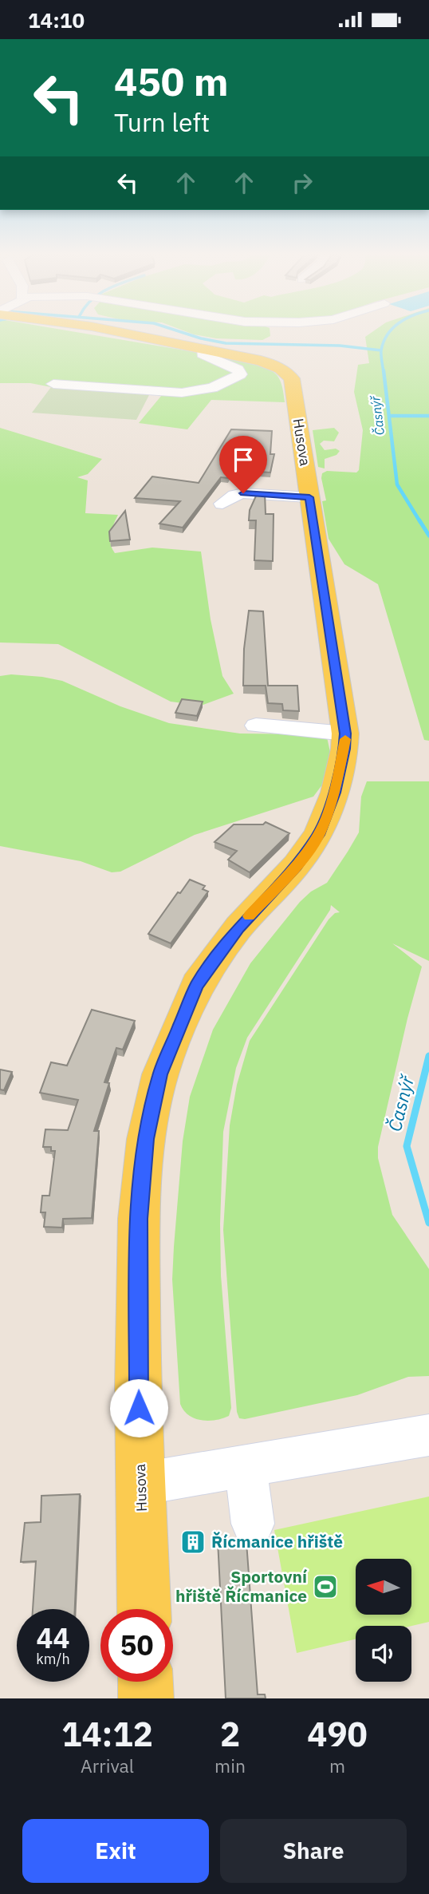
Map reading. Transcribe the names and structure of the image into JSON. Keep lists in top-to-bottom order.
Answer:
{
  "streets": {
    "main road": ["Husova"]
  },
  "water": ["Časnýř"],
  "places": {
    "building": ["Řícmanice hřiště"],
    "sports": ["Sportovní hřiště Řícmanice"]
  },
  "north": "left",
  "page": {
    "status": "14:10",
    "turn": ["450 m", "Turn left"],
    "speed": "44 km/h",
    "limit": "50",
    "eta": [
      "14:12",
      "Arrival",
      "2",
      "min",
      "490",
      "m"
    ],
    "buttons": ["Exit", "Share"]
  }
}
